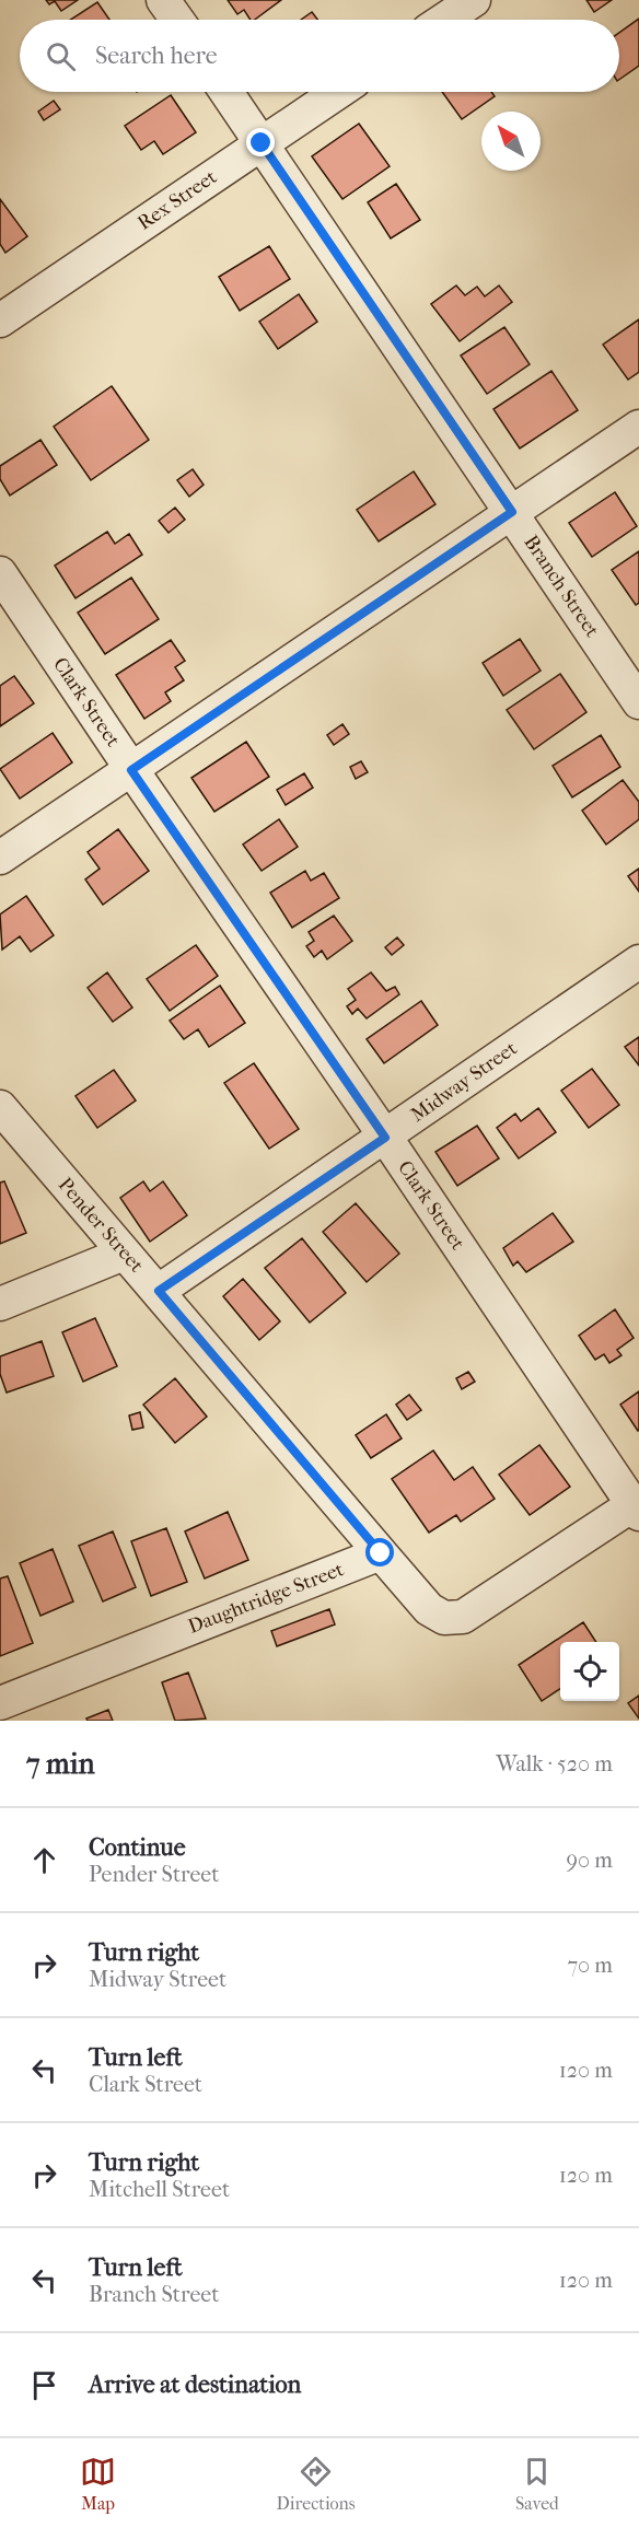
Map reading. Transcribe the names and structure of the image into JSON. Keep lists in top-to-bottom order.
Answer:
{
  "streets": {
    "street": [
      "Rex Street",
      "Branch Street",
      "Clark Street",
      "Midway Street",
      "Pender Street",
      "Daughtridge Street"
    ]
  },
  "crossings": [
    ["Rex Street", "Branch Street"],
    ["Clark Street", "Midway Street"],
    ["Midway Street", "Pender Street"],
    ["Pender Street", "Daughtridge Street"]
  ],
  "north": "top left",
  "page": {
    "search": "Search here",
    "heading": ["7 min", "Walk · 520 m"],
    "list": [
      ["Continue", "Pender Street", "90 m"],
      ["Turn right", "Midway Street", "70 m"],
      ["Turn left", "Clark Street", "120 m"],
      ["Turn right", "Mitchell Street", "120 m"],
      ["Turn left", "Branch Street", "120 m"],
      "Arrive at destination"
    ],
    "nav": ["Map", "Directions", "Saved"]
  }
}
